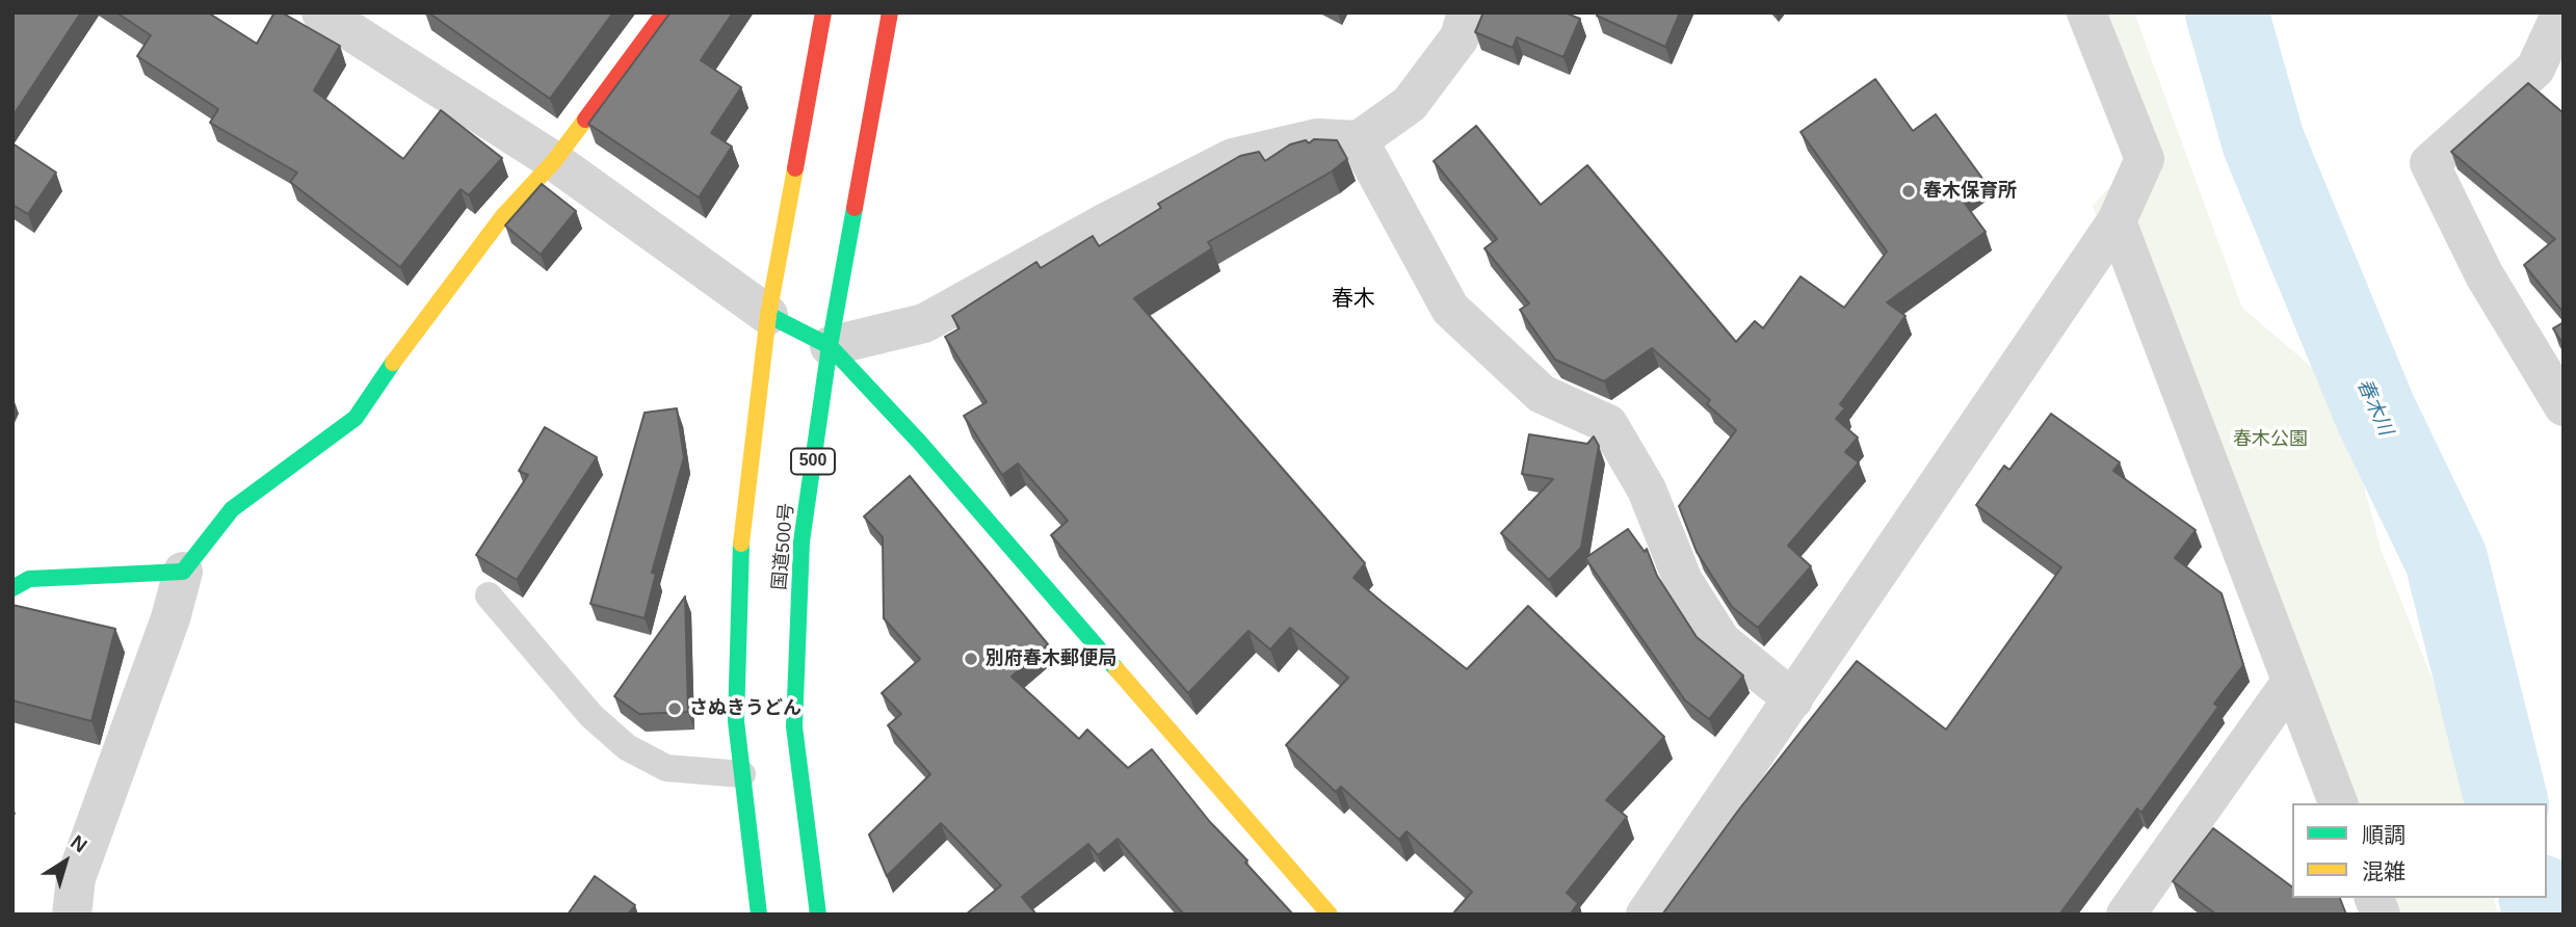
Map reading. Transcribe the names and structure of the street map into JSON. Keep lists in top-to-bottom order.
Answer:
{
  "streets": {
    "main road": ["500", "国道500号"]
  },
  "districts": ["春木"],
  "water": ["春木川"],
  "parks": ["春木公園"],
  "places": ["春木保育所", "別府春木郵便局", "さぬきうどん"],
  "legend": ["順調", "混雑"],
  "north": "top right"
}
